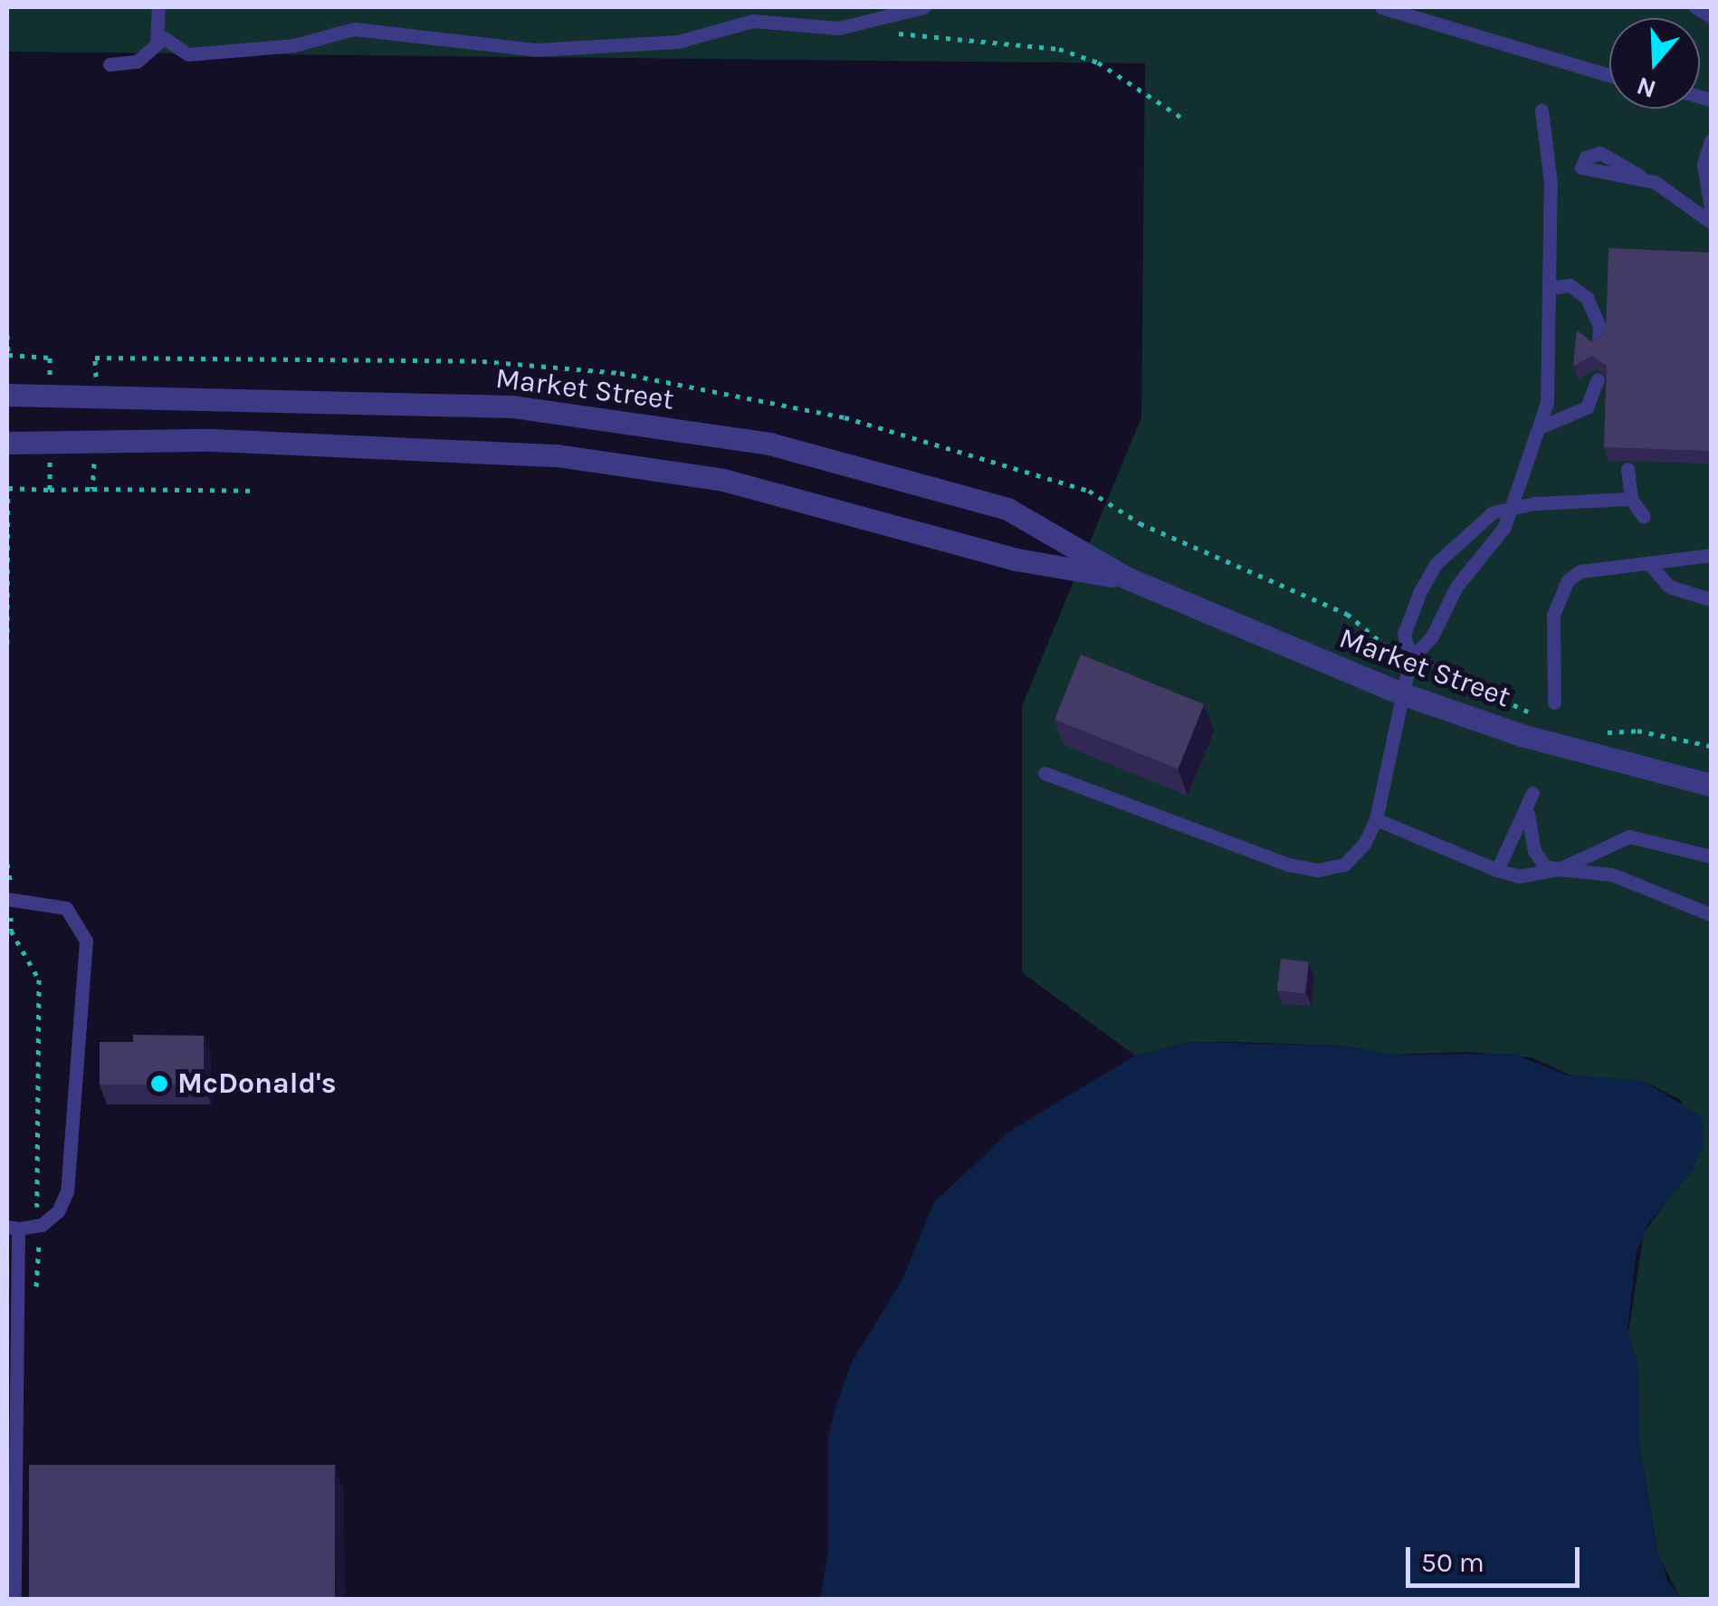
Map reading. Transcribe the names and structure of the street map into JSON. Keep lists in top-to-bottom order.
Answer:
{
  "streets": {
    "street": ["Market Street"]
  },
  "places": ["McDonald's"],
  "scale_bar": "50 m",
  "north": "bottom"
}
